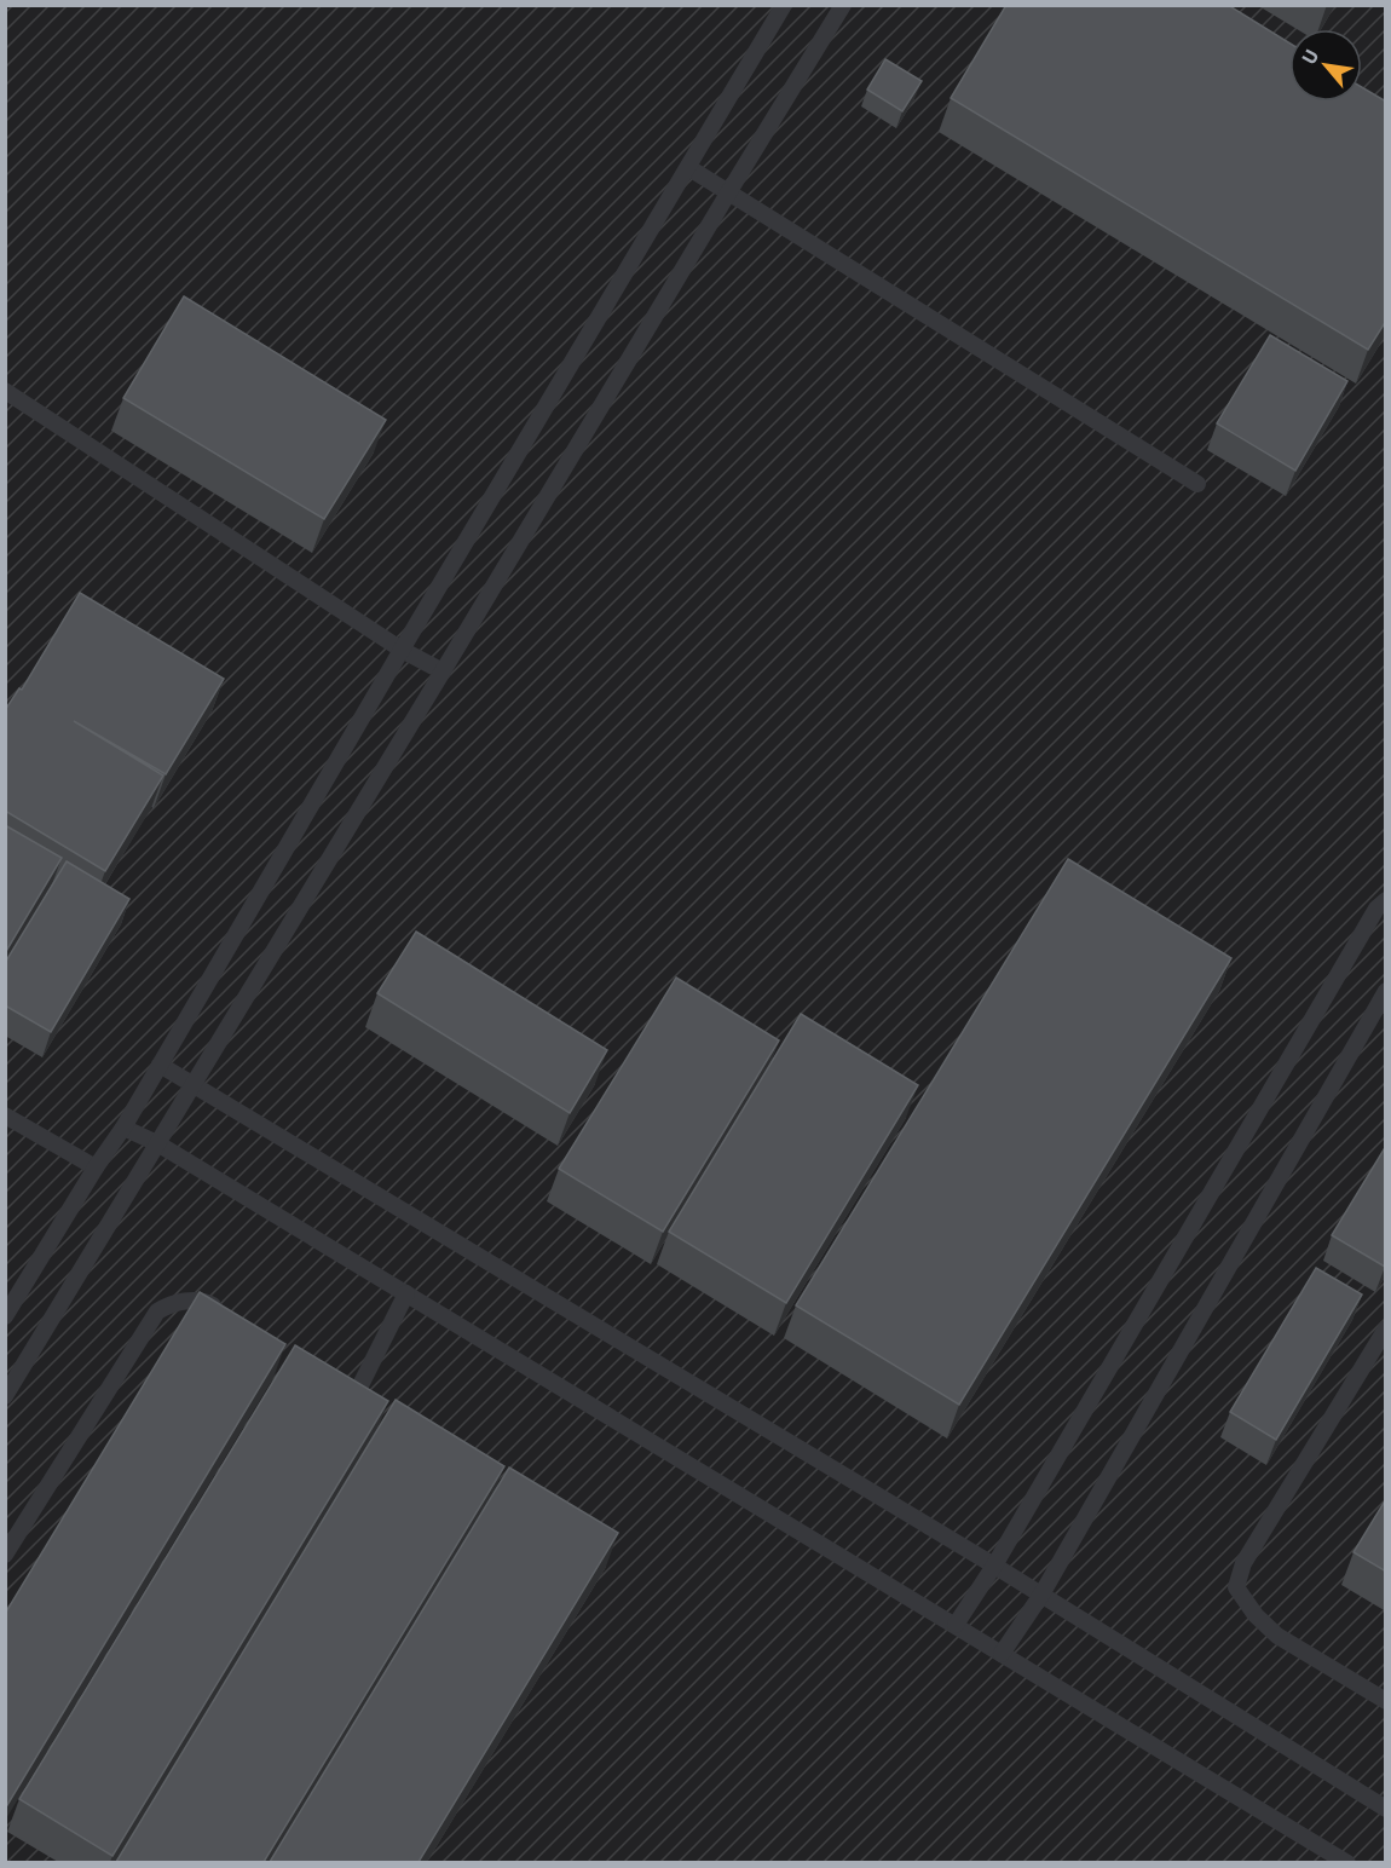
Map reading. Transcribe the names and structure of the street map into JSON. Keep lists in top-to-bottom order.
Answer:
{
  "north": "top left"
}
